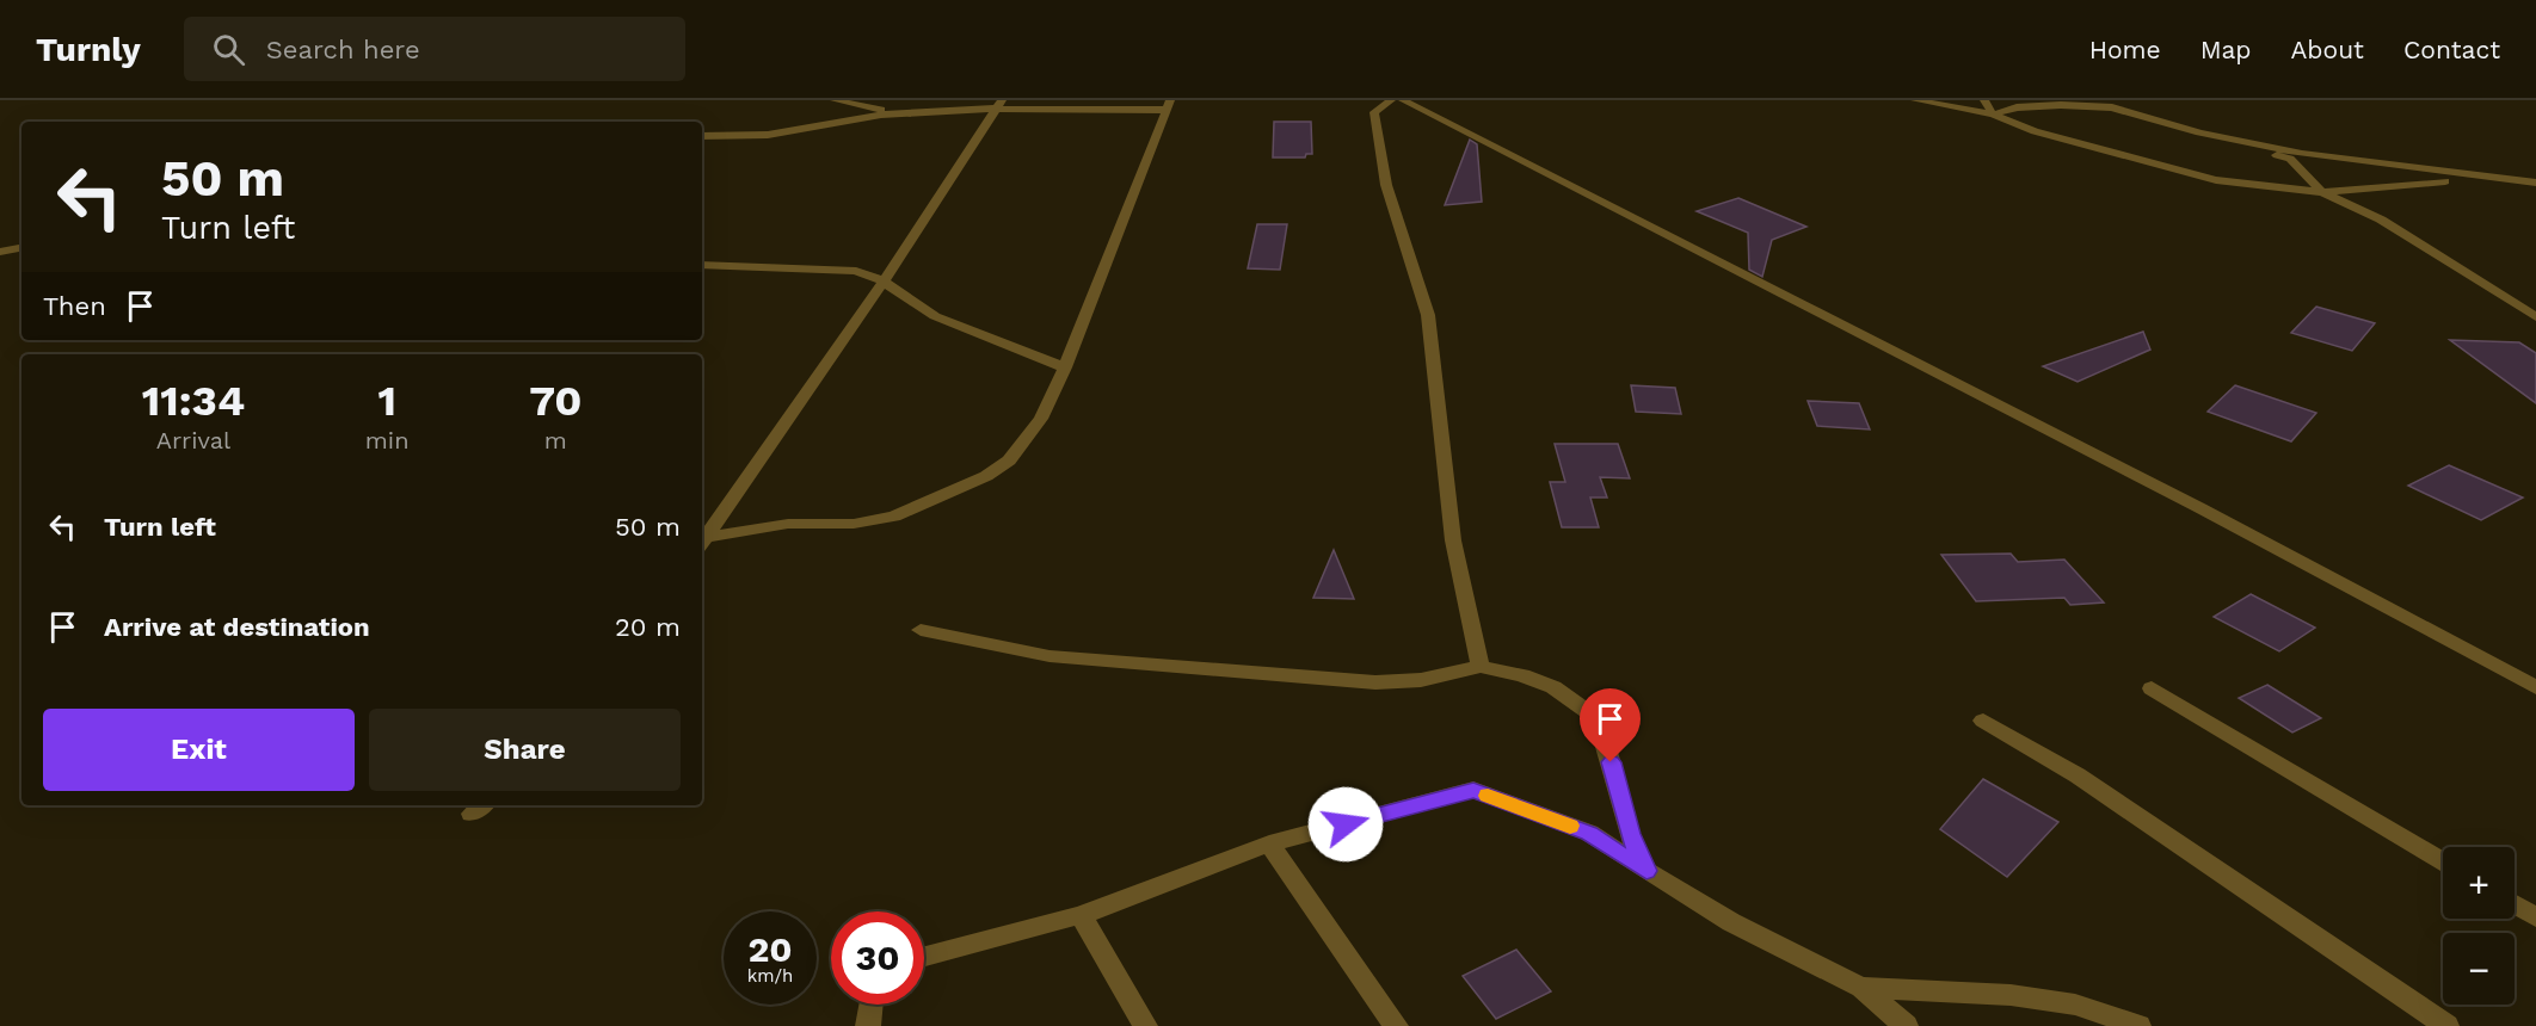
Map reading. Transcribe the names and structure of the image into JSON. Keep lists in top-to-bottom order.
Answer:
{
  "page": {
    "header": "Turnly",
    "search": "Search here",
    "nav": [
      "Home",
      "Map",
      "About",
      "Contact"
    ],
    "turn": ["50 m", "Turn left"],
    "then": "Then",
    "eta": [
      "11:34",
      "Arrival",
      "1",
      "min",
      "70",
      "m"
    ],
    "list": [
      {
        "name": "Turn left",
        "value": "50 m"
      },
      {
        "name": "Arrive at destination",
        "value": "20 m"
      }
    ],
    "buttons": ["Exit", "Share"],
    "map_buttons": ["+", "−"],
    "speed": "20 km/h",
    "limit": "30"
  }
}
